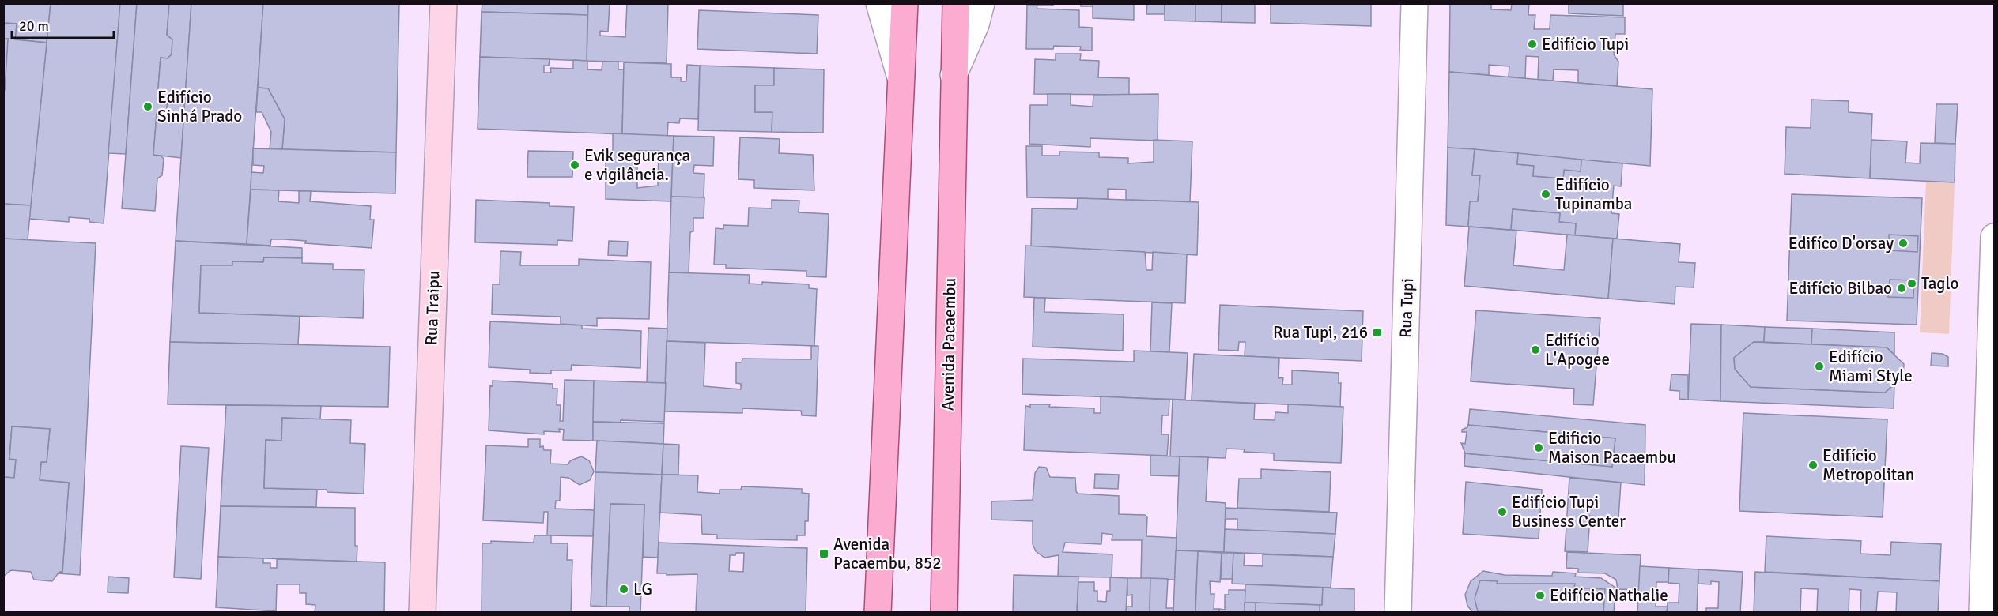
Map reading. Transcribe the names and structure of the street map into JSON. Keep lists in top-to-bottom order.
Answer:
{
  "streets": {
    "main road": ["Avenida Pacaembu"],
    "street": ["Rua Traipu", "Rua Tupi"]
  },
  "places": {
    "other": [
      "Edifício Tupi",
      "Edifício Sinhá Prado",
      "Evik segurança e vigilância.",
      "Edifício Tupinamba",
      "Edifíco D'orsay",
      "Taglo",
      "Edifício Bilbao",
      "Edifício L'Apogee",
      "Edifício Miami Style",
      "Edificio Maison Pacaembu",
      "Edifício Metropolitan",
      "Edifício Tupi Business Center",
      "LG",
      "Edifício Nathalie"
    ],
    "transit": ["Rua Tupi, 216", "Avenida Pacaembu, 852"]
  },
  "scale_bar": "20 m"
}
